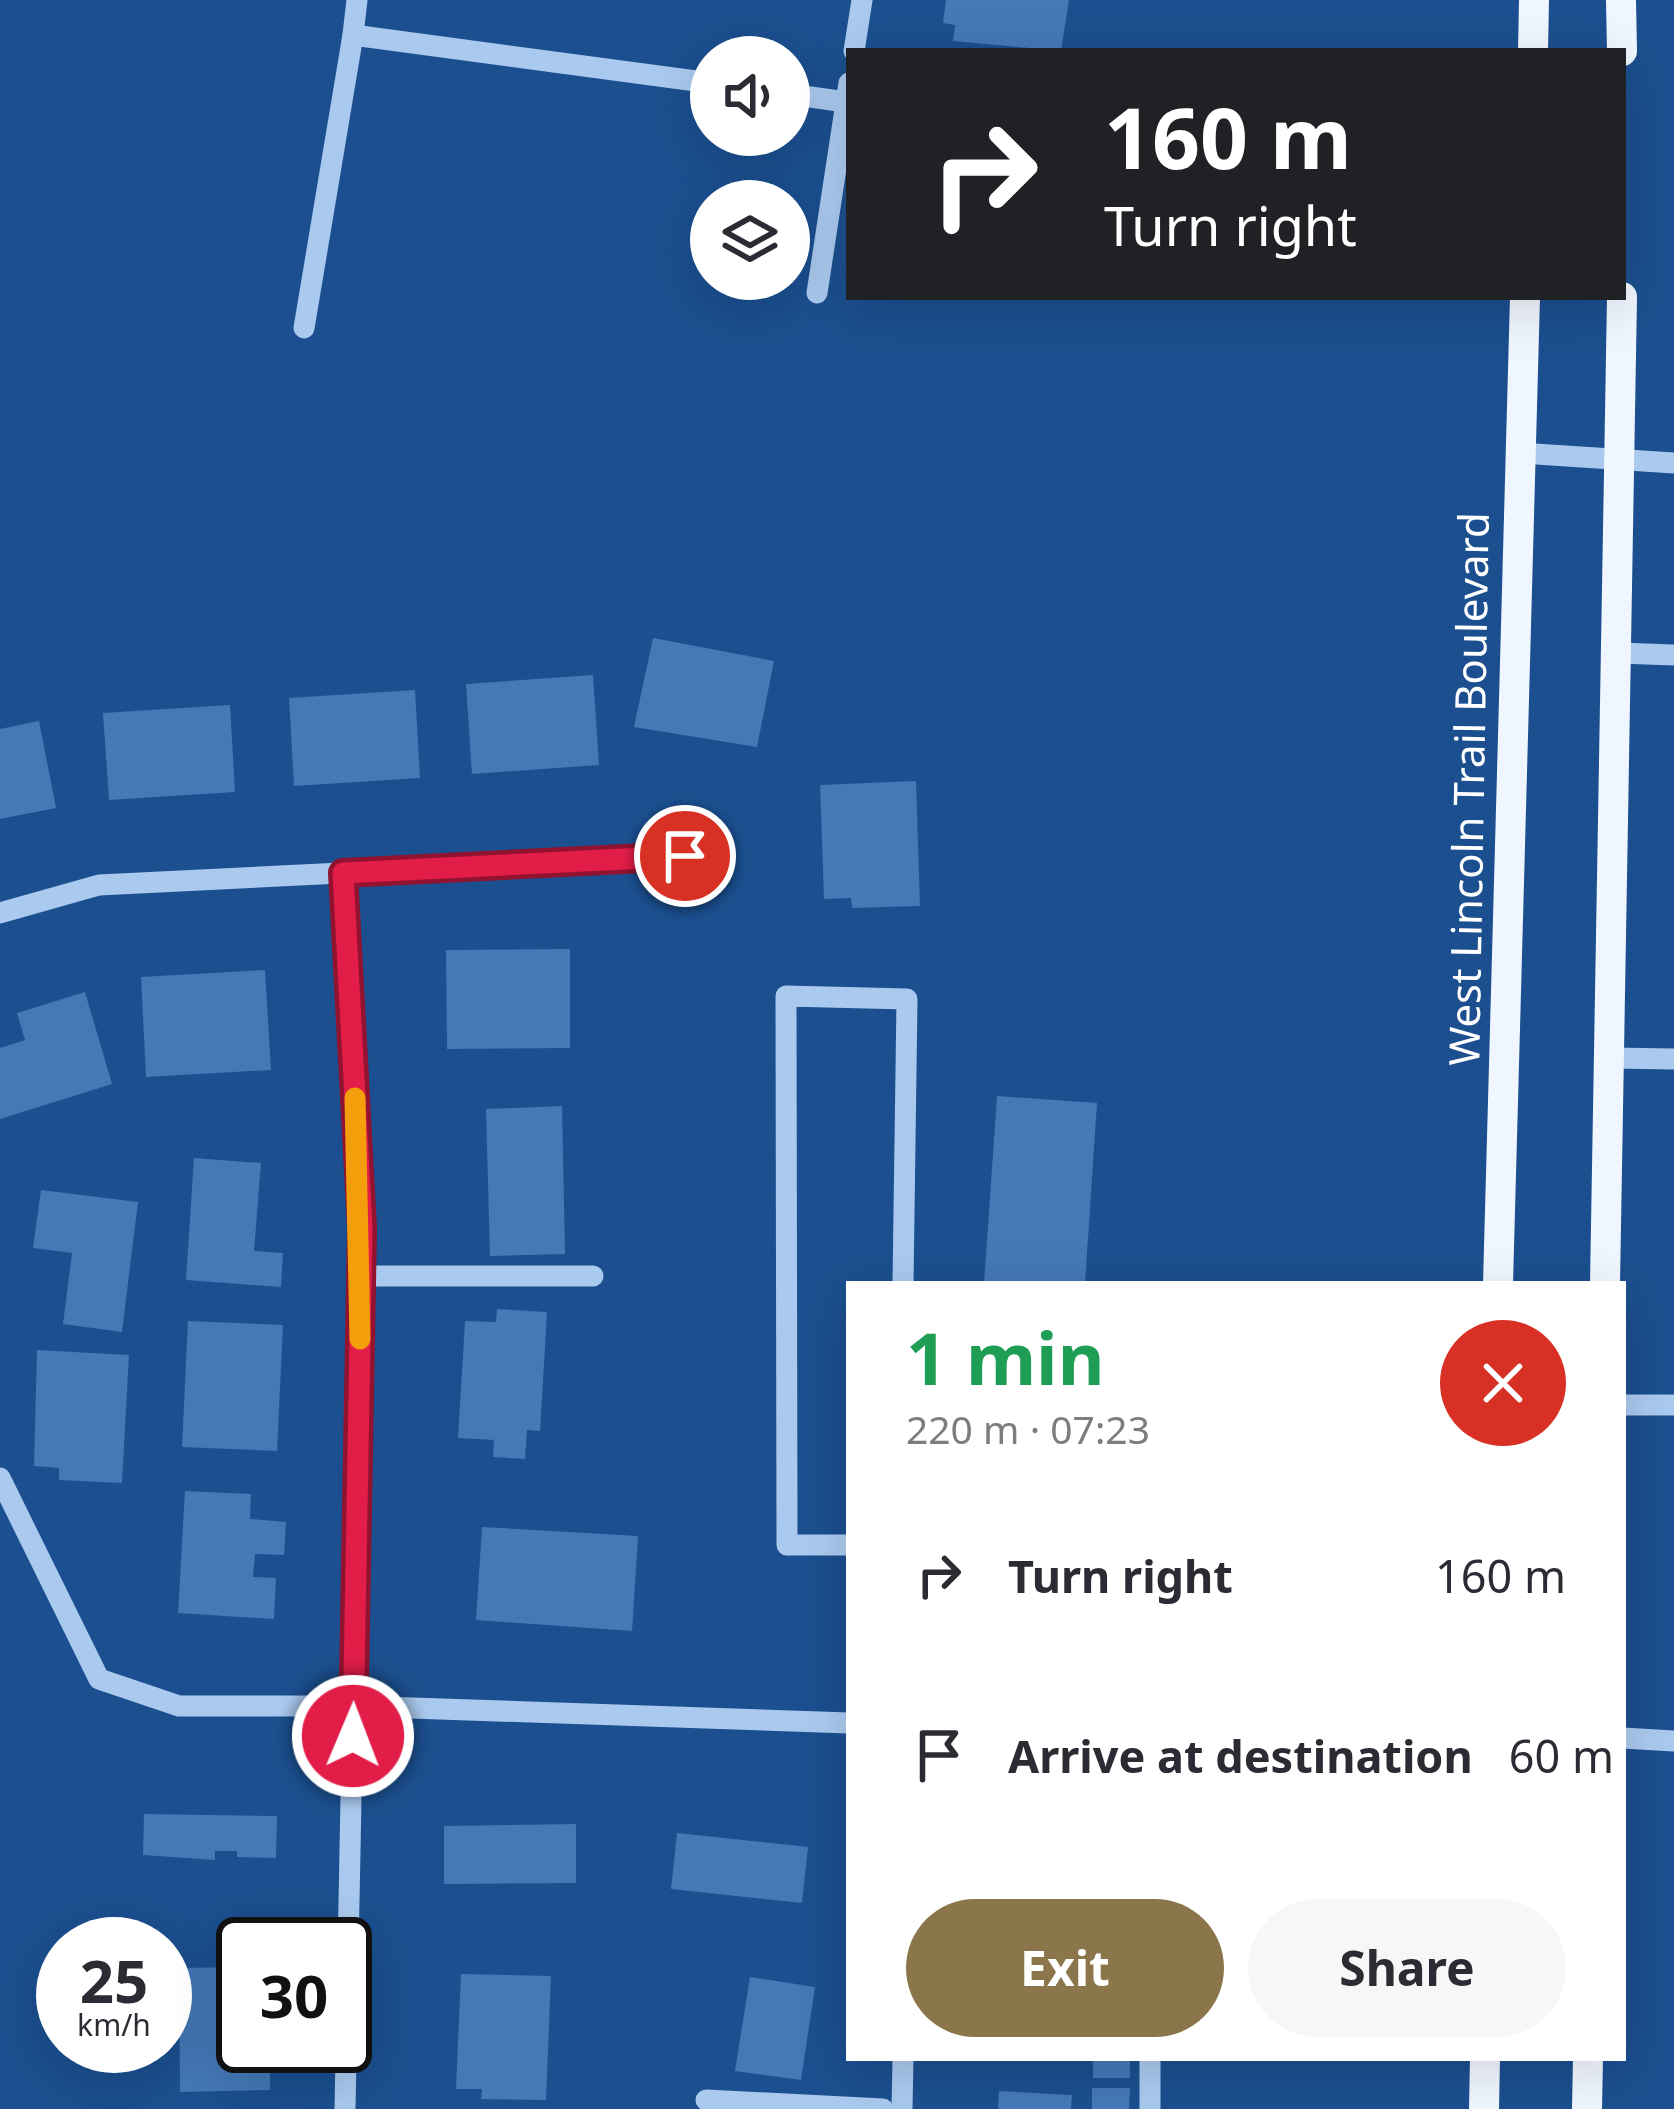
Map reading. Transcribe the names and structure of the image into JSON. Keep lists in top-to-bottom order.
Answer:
{
  "streets": {
    "main road": ["West Lincoln Trail Boulevard"]
  },
  "page": {
    "turn": ["160 m", "Turn right"],
    "heading": ["1 min", "220 m · 07:23"],
    "list": [
      {
        "name": "Turn right",
        "value": "160 m"
      },
      {
        "name": "Arrive at destination",
        "value": "60 m"
      }
    ],
    "buttons": ["Exit", "Share"],
    "speed": "25 km/h",
    "limit": "30"
  }
}
